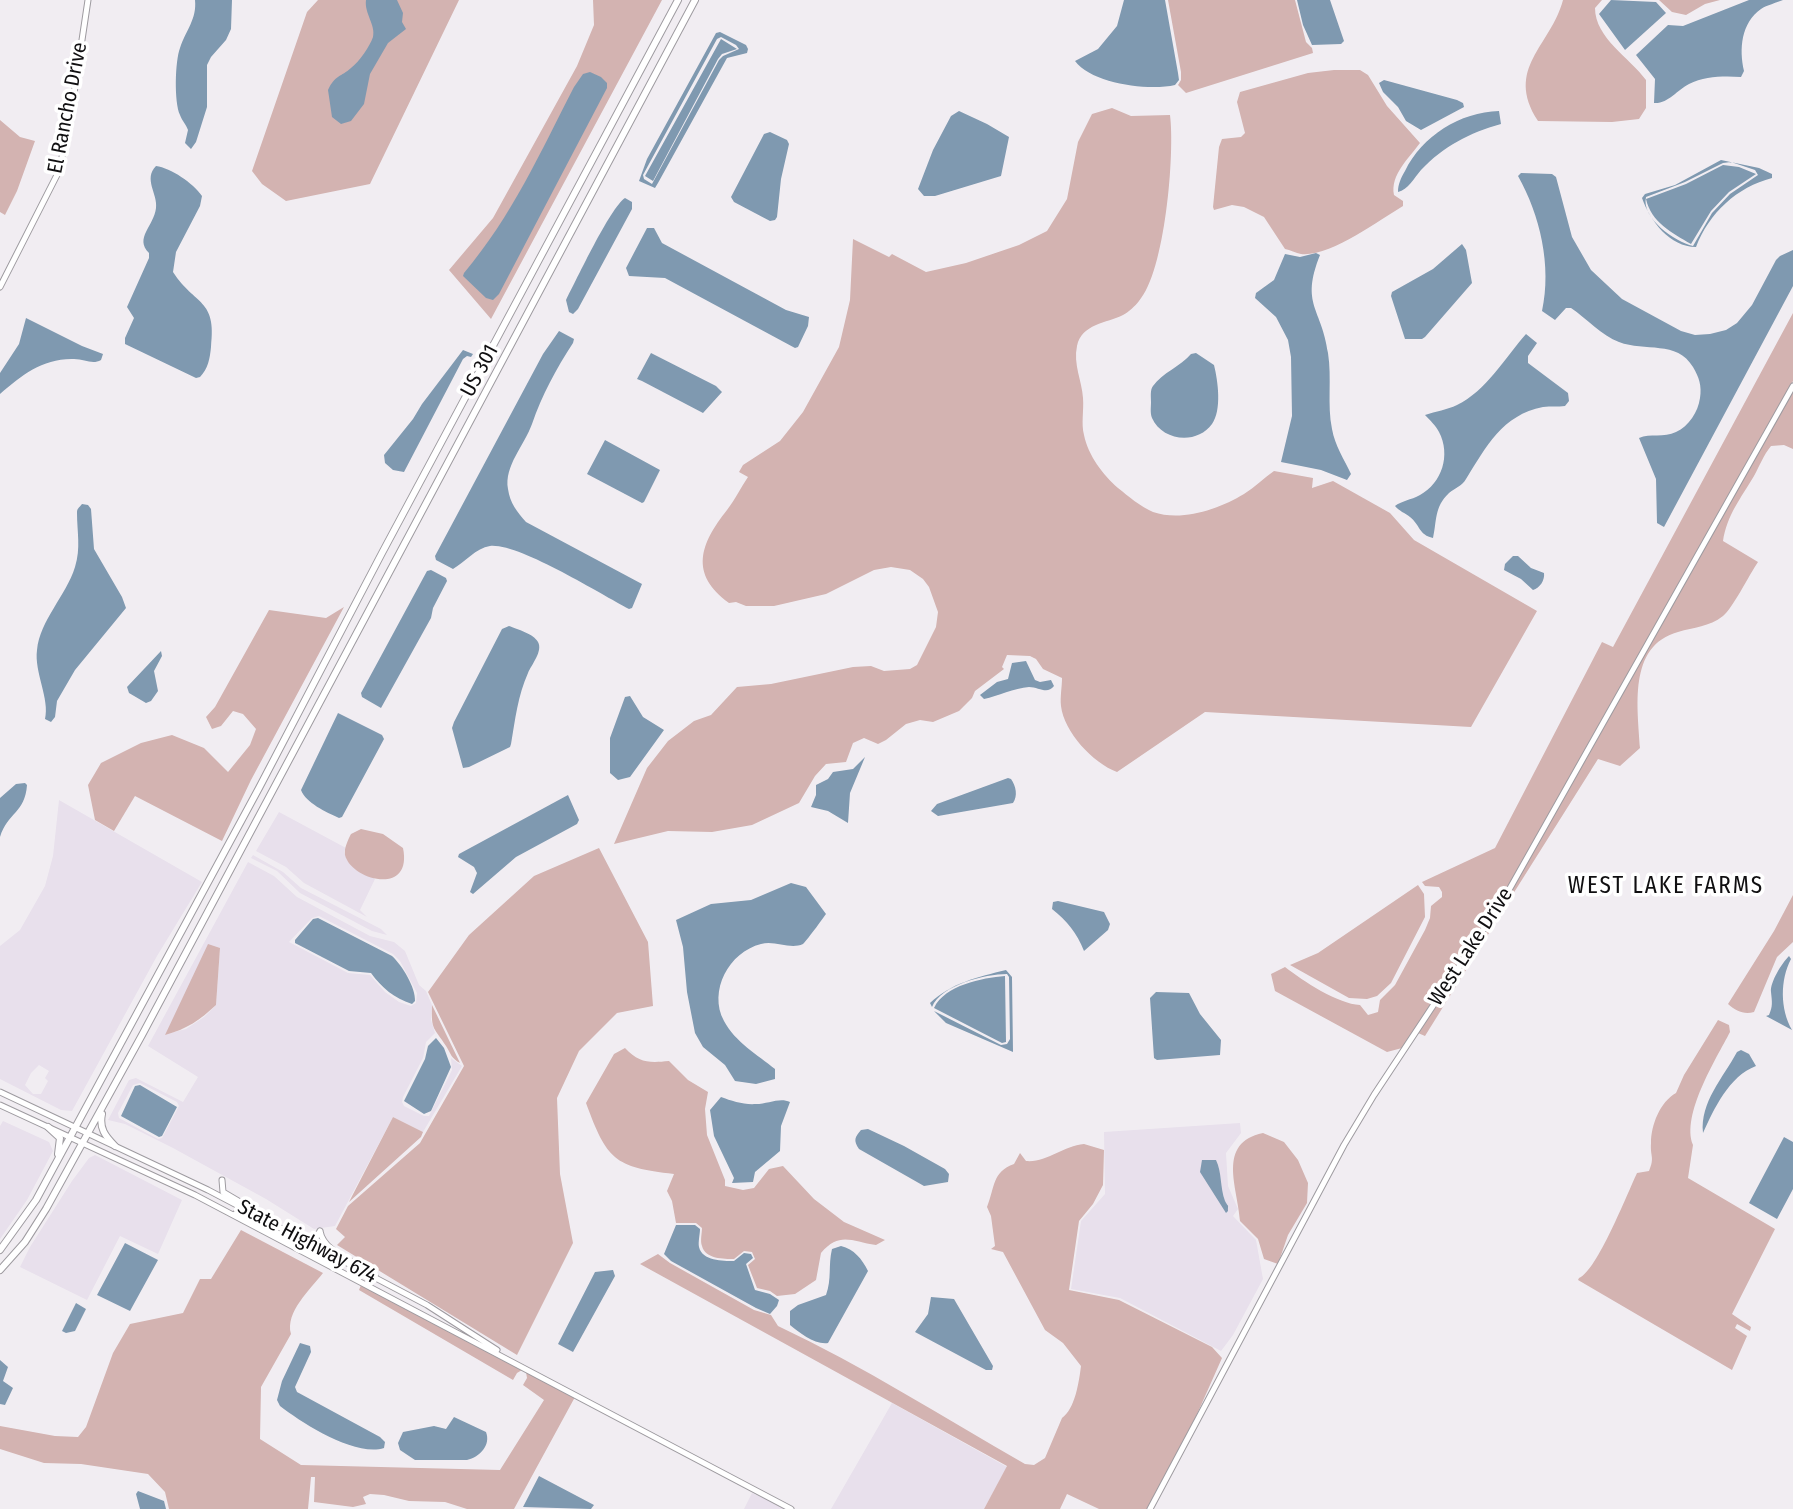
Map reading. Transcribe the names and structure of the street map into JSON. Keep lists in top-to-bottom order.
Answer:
{
  "streets": {
    "main road": [
      "El Rancho Drive",
      "US 301",
      "West Lake Drive",
      "State Highway 674"
    ]
  },
  "crossings": [
    ["US 301", "State Highway 674"]
  ],
  "districts": ["WEST LAKE FARMS"]
}
